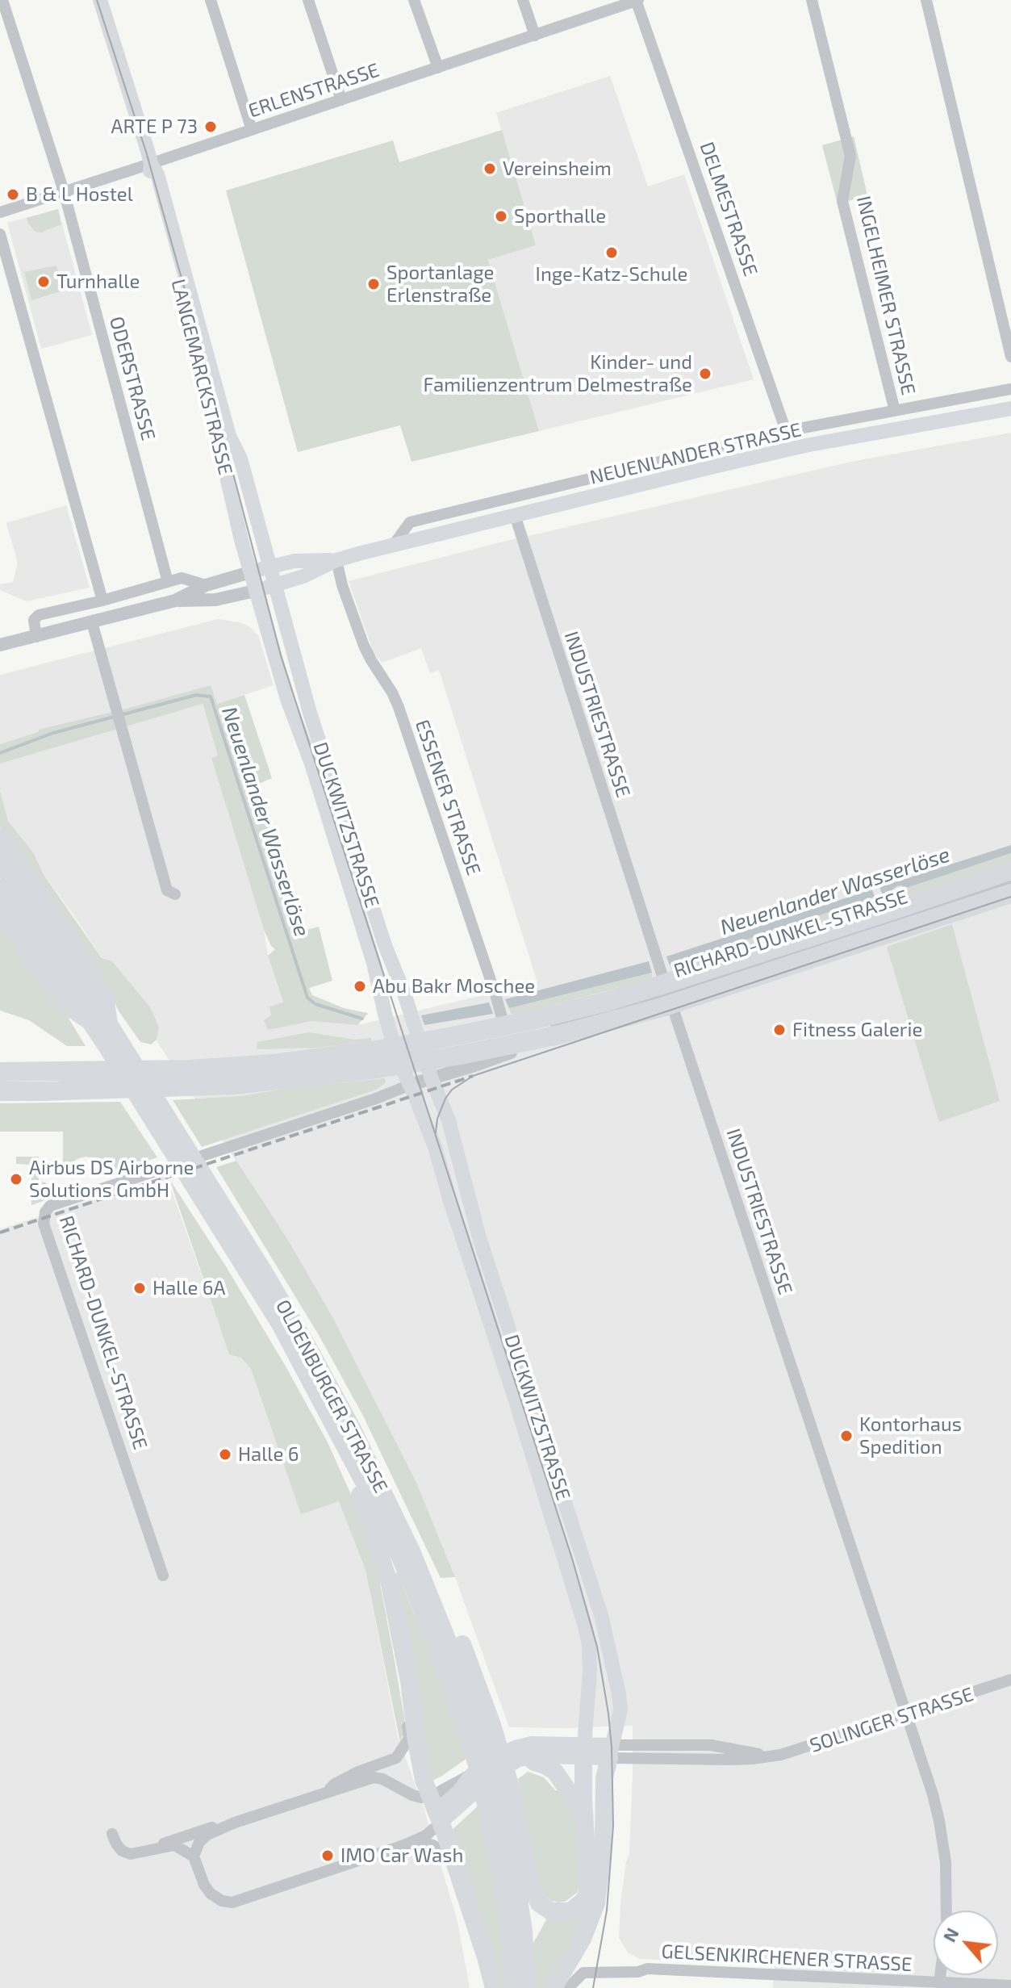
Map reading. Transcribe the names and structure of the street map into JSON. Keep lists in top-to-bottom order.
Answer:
{
  "streets": {
    "highway": ["OLDENBURGER STRASSE"],
    "main road": [
      "LANGEMARCKSTRASSE",
      "NEUENLANDER STRASSE",
      "DUCKWITZSTRASSE",
      "SOLINGER STRASSE"
    ],
    "street": [
      "ERLENSTRASSE",
      "DELMESTRASSE",
      "INGELHEIMER STRASSE",
      "ODERSTRASSE",
      "INDUSTRIESTRASSE",
      "ESSENER STRASSE",
      "RICHARD-DUNKEL-STRASSE",
      "GELSENKIRCHENER STRASSE"
    ]
  },
  "crossings": [
    ["ERLENSTRASSE", "DELMESTRASSE"],
    ["ERLENSTRASSE", "LANGEMARCKSTRASSE"],
    ["ERLENSTRASSE", "ODERSTRASSE"],
    ["DELMESTRASSE", "NEUENLANDER STRASSE"],
    ["INGELHEIMER STRASSE", "NEUENLANDER STRASSE"],
    ["LANGEMARCKSTRASSE", "NEUENLANDER STRASSE"],
    ["LANGEMARCKSTRASSE", "DUCKWITZSTRASSE"],
    ["ODERSTRASSE", "NEUENLANDER STRASSE"],
    ["NEUENLANDER STRASSE", "INDUSTRIESTRASSE"],
    ["NEUENLANDER STRASSE", "ESSENER STRASSE"],
    ["NEUENLANDER STRASSE", "DUCKWITZSTRASSE"],
    ["INDUSTRIESTRASSE", "RICHARD-DUNKEL-STRASSE"],
    ["INDUSTRIESTRASSE", "SOLINGER STRASSE"],
    ["INDUSTRIESTRASSE", "GELSENKIRCHENER STRASSE"],
    ["ESSENER STRASSE", "RICHARD-DUNKEL-STRASSE"],
    ["DUCKWITZSTRASSE", "RICHARD-DUNKEL-STRASSE"],
    ["DUCKWITZSTRASSE", "SOLINGER STRASSE"]
  ],
  "water": ["Neuenlander Wasserlöse"],
  "places": [
    "ARTE P 73",
    "Vereinsheim",
    "B & L Hostel",
    "Sporthalle",
    "Inge-Katz-Schule",
    "Turnhalle",
    "Sportanlage Erlenstraße",
    "Kinder- und Familienzentrum Delmestraße",
    "Abu Bakr Moschee",
    "Fitness Galerie",
    "Airbus DS Airborne Solutions GmbH",
    "Halle 6A",
    "Kontorhaus Spedition",
    "Halle 6",
    "IMO Car Wash"
  ],
  "north": "top left"
}
